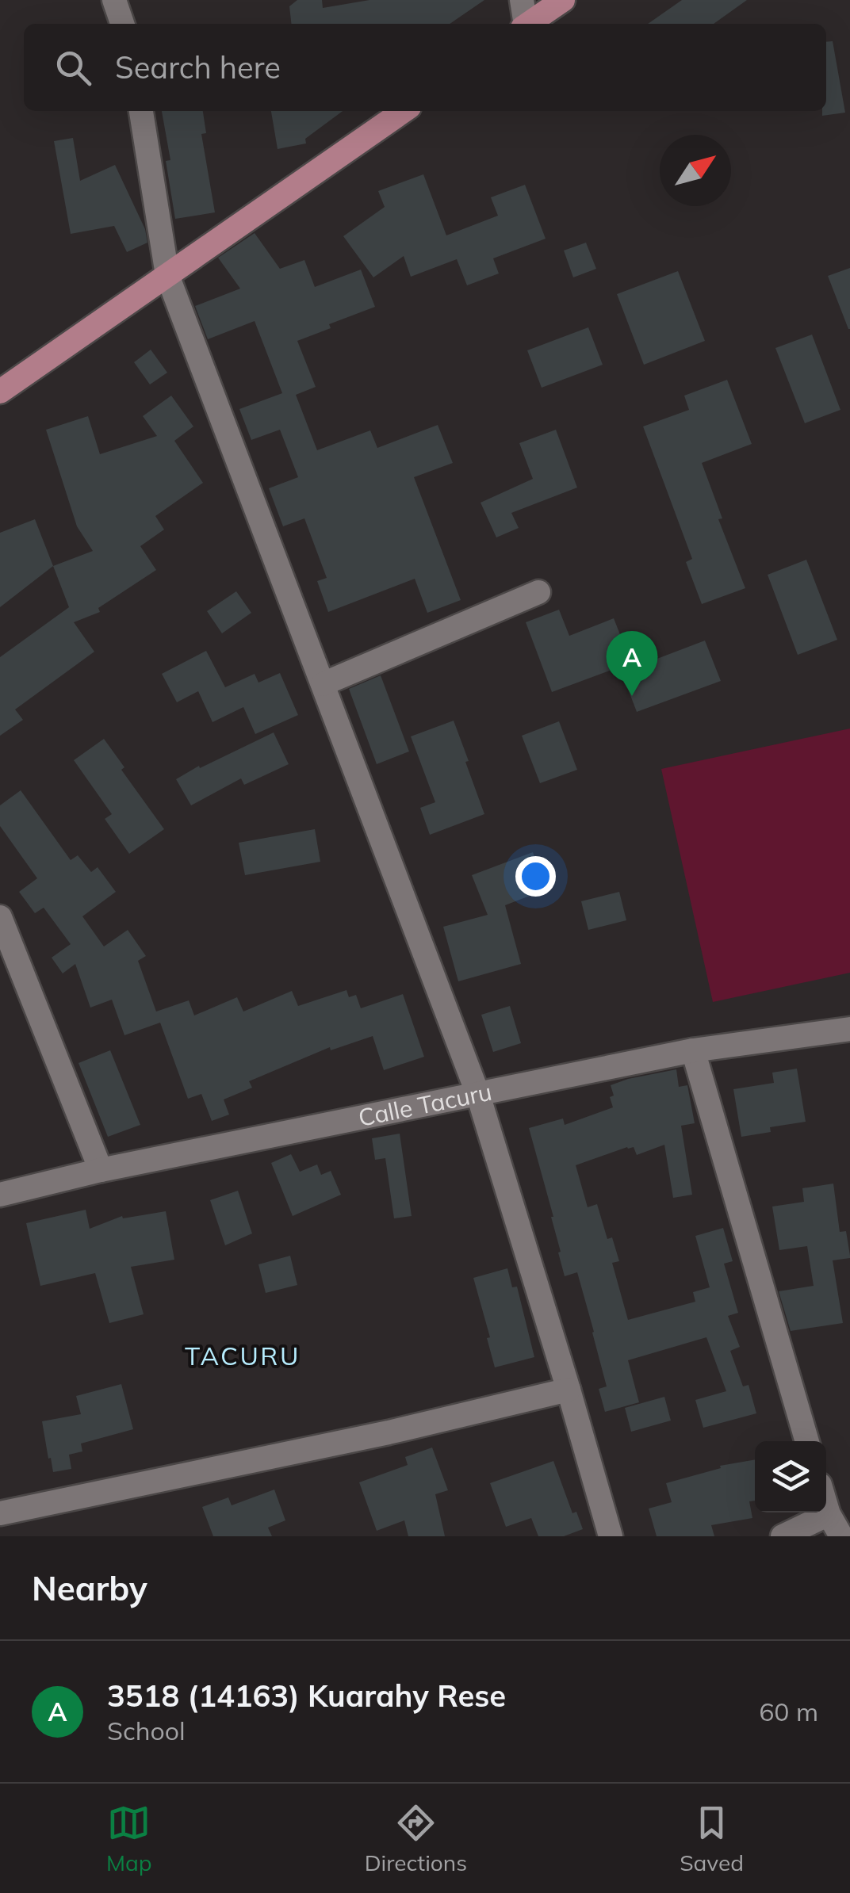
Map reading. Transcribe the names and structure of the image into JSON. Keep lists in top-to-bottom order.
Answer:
{
  "streets": {
    "street": ["Calle Tacuru"]
  },
  "districts": ["TACURU"],
  "north": "top right",
  "page": {
    "search": "Search here",
    "pins": "A",
    "heading": "Nearby",
    "list": [
      {
        "mark": "A",
        "name": "3518 (14163) Kuarahy Rese",
        "note": "School",
        "value": "60 m"
      }
    ],
    "nav": ["Map", "Directions", "Saved"]
  }
}
